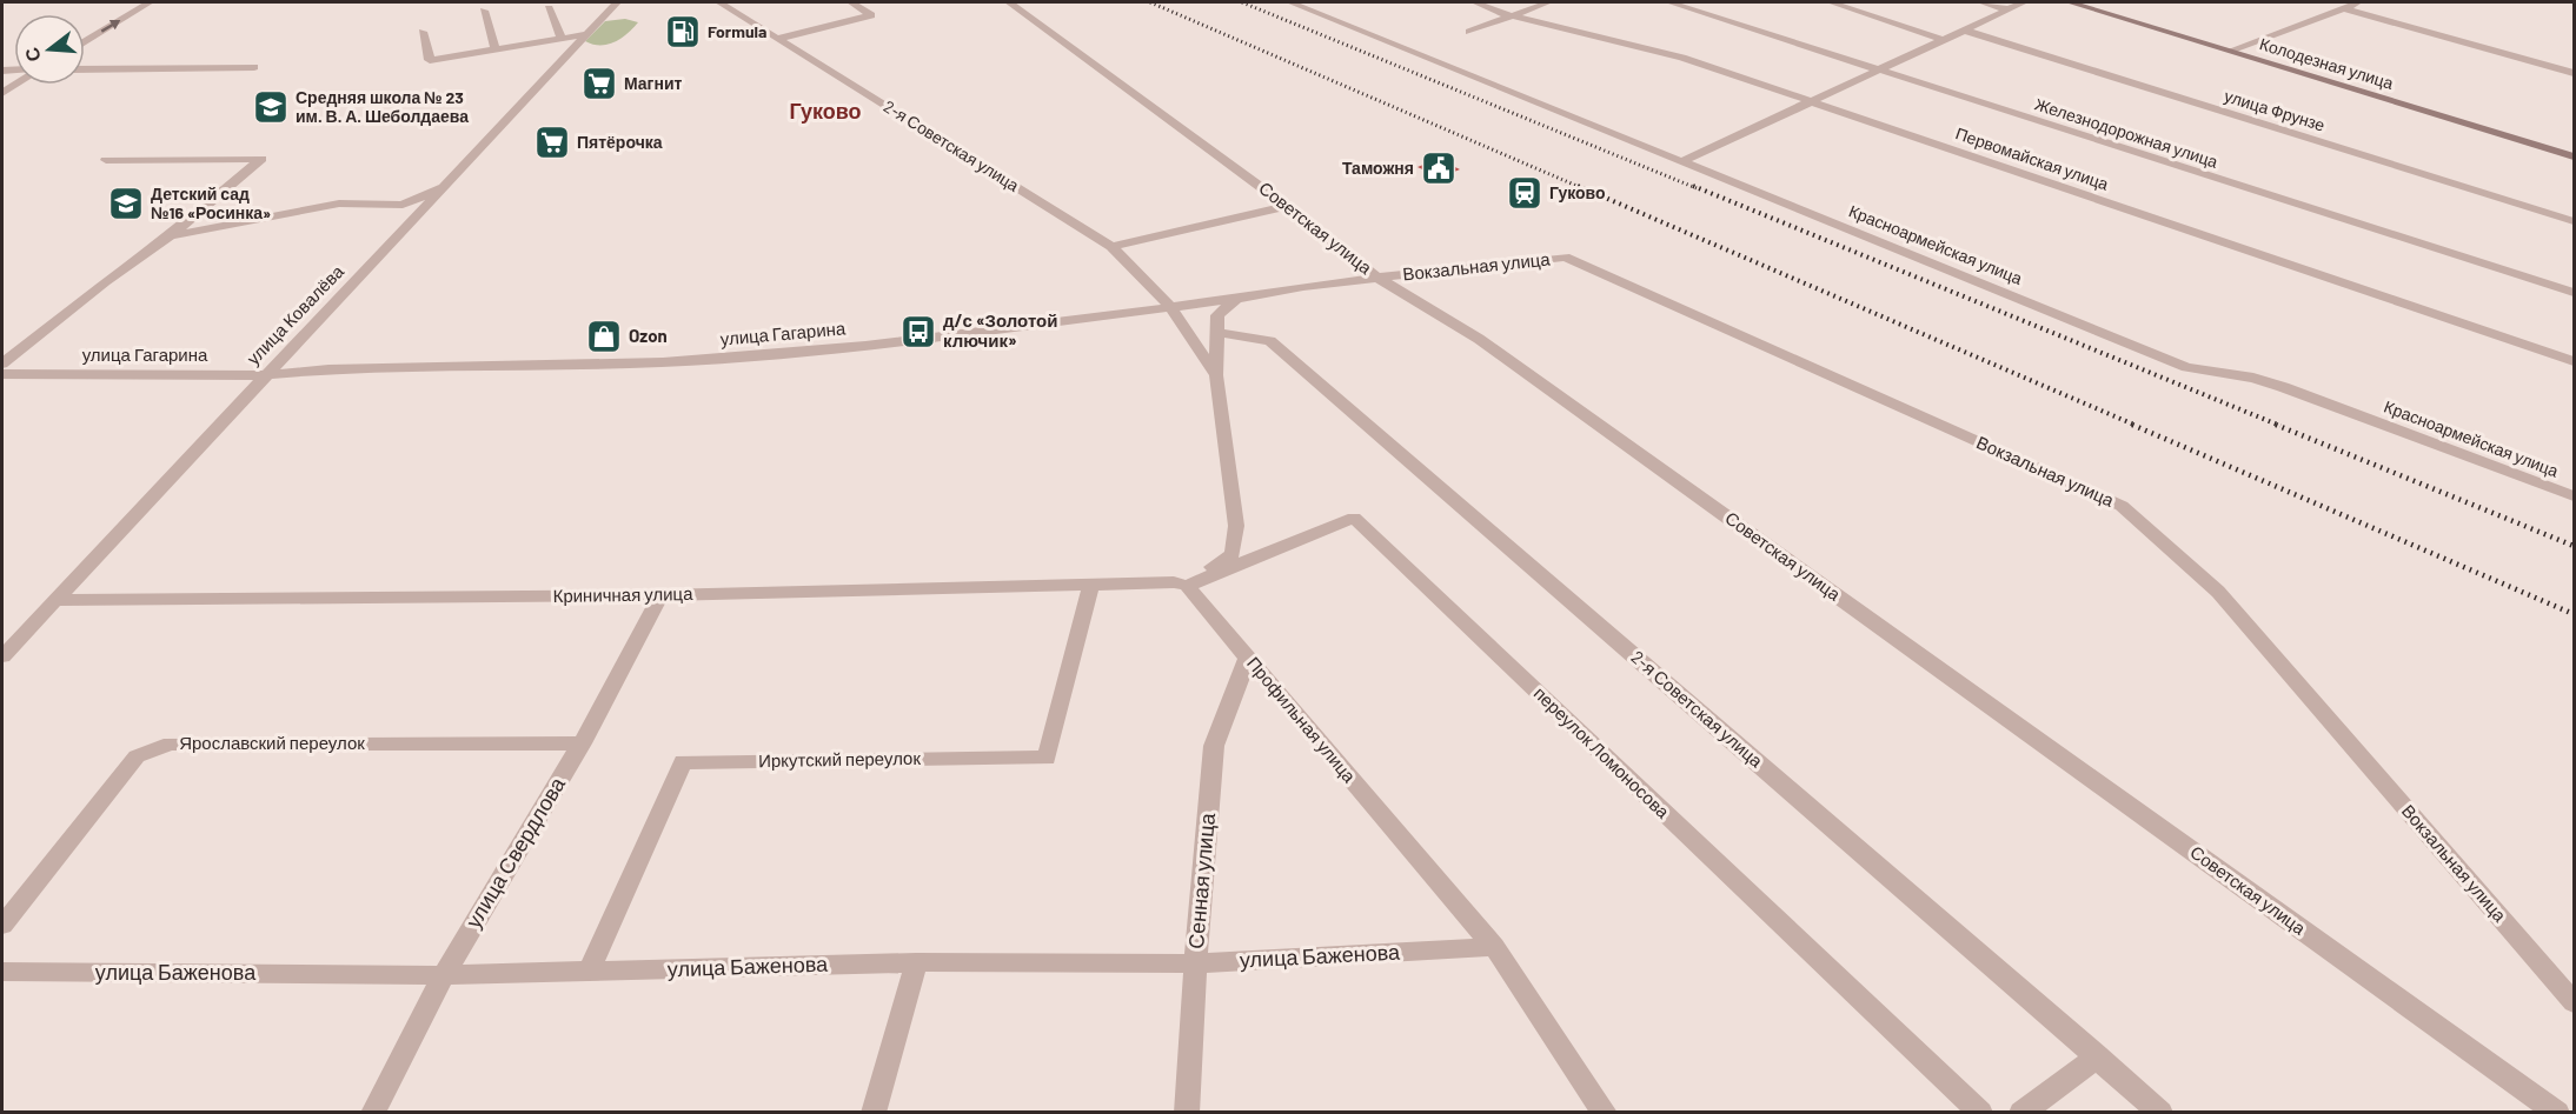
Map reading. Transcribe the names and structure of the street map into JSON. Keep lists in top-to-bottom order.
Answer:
{
  "streets": {
    "main road": ["Колодезная улица"],
    "street": [
      "улица Фрунзе",
      "Железнодорожная улица",
      "2-я Советская улица",
      "Первомайская улица",
      "Советская улица",
      "Красноармейская улица",
      "Вокзальная улица",
      "улица Ковалёва",
      "улица Гагарина",
      "Криничная улица",
      "Профильная улица",
      "Ярославский переулок",
      "переулок Ломоносова",
      "Иркутский переулок",
      "улица Свердлова",
      "Сенная улица",
      "улица Баженова"
    ]
  },
  "crossings": [
    ["2-я Советская улица", "улица Гагарина"],
    ["Советская улица", "Вокзальная улица"],
    ["Вокзальная улица", "улица Гагарина"],
    ["улица Ковалёва", "улица Гагарина"],
    ["улица Ковалёва", "Криничная улица"],
    ["Криничная улица", "Профильная улица"],
    ["Криничная улица", "переулок Ломоносова"],
    ["Криничная улица", "Иркутский переулок"],
    ["Криничная улица", "улица Свердлова"],
    ["Профильная улица", "переулок Ломоносова"],
    ["Профильная улица", "Сенная улица"],
    ["Профильная улица", "улица Баженова"],
    ["Ярославский переулок", "улица Свердлова"],
    ["Иркутский переулок", "улица Баженова"],
    ["улица Свердлова", "улица Баженова"],
    ["Сенная улица", "улица Баженова"]
  ],
  "districts": ["Гуково"],
  "places": {
    "fuel station": ["Formula"],
    "supermarket": ["Магнит", "Пятёрочка"],
    "school or university": ["Средняя школа № 23 им. В. А. Шеболдаева", "Детский сад №16 «Росинка»"],
    "public building": ["Таможня"],
    "station": ["Гуково"],
    "bus stop": ["д/с «Золотой ключик»"],
    "shop": ["Ozon"]
  },
  "north": "left"
}
